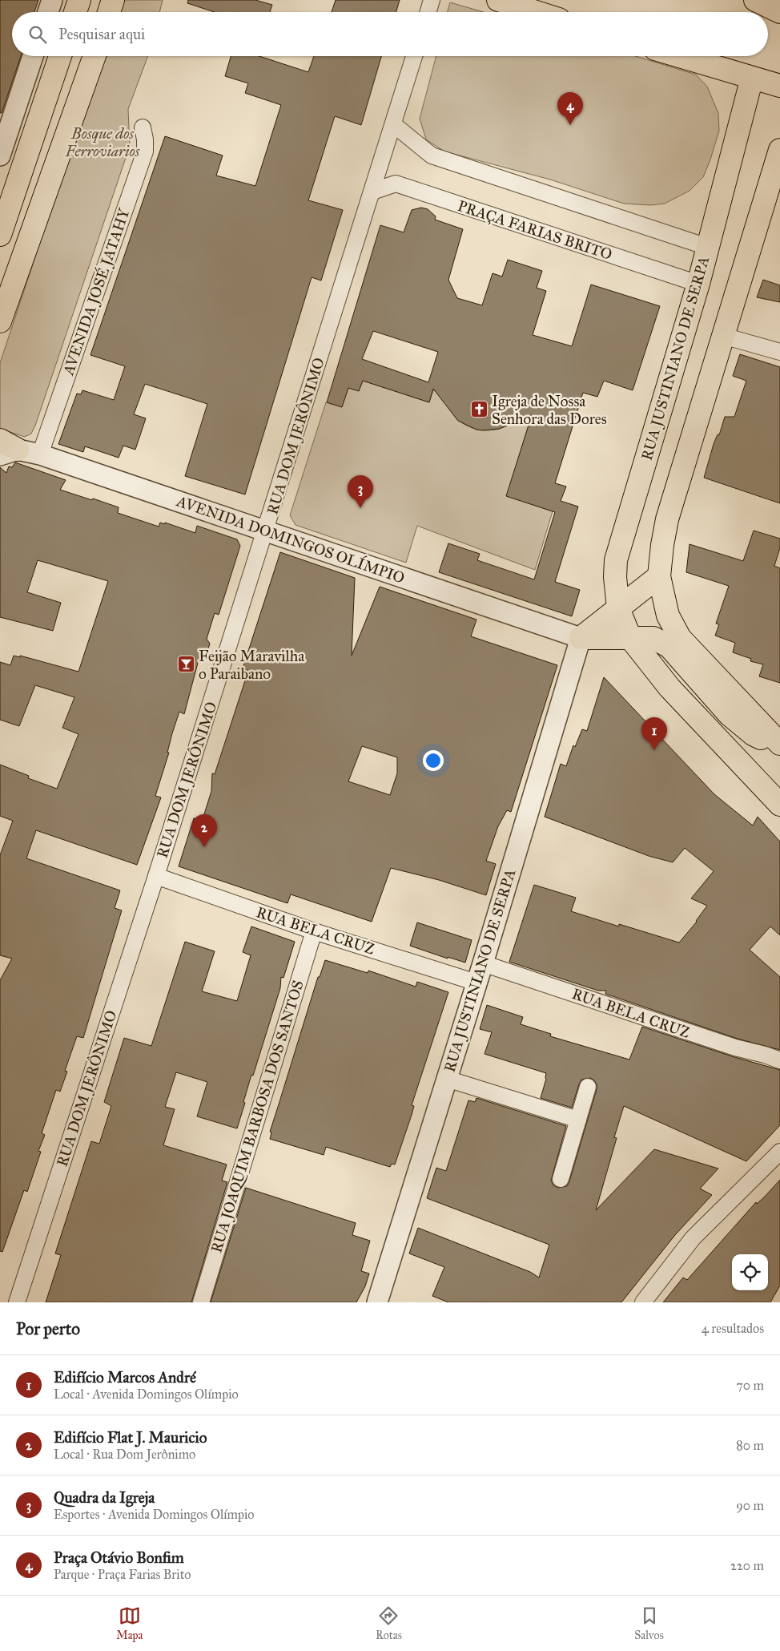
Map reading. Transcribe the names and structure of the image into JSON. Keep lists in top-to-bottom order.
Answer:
{
  "streets": {
    "main road": ["RUA JUSTINIANO DE SERPA"],
    "street": [
      "PRAÇA FARIAS BRITO",
      "AVENIDA JOSÉ JATAHY",
      "RUA DOM JERÔNIMO",
      "AVENIDA DOMINGOS OLÍMPIO",
      "RUA BELA CRUZ",
      "RUA JOAQUIM BARBOSA DOS SANTOS"
    ]
  },
  "crossings": [
    ["PRAÇA FARIAS BRITO", "RUA JUSTINIANO DE SERPA"],
    ["PRAÇA FARIAS BRITO", "RUA DOM JERÔNIMO"],
    ["AVENIDA JOSÉ JATAHY", "AVENIDA DOMINGOS OLÍMPIO"],
    ["RUA JUSTINIANO DE SERPA", "AVENIDA DOMINGOS OLÍMPIO"],
    ["RUA JUSTINIANO DE SERPA", "RUA BELA CRUZ"],
    ["RUA DOM JERÔNIMO", "AVENIDA DOMINGOS OLÍMPIO"],
    ["RUA DOM JERÔNIMO", "RUA BELA CRUZ"],
    ["RUA BELA CRUZ", "RUA JOAQUIM BARBOSA DOS SANTOS"]
  ],
  "parks": ["Bosque dos Ferroviarios"],
  "places": {
    "church": ["Igreja de Nossa Senhora das Dores"],
    "bar": ["Feijão Maravilha o Paraibano"]
  },
  "page": {
    "search": "Pesquisar aqui",
    "pins": [
      "4",
      "3",
      "1",
      "2"
    ],
    "heading": ["Por perto", "4 resultados"],
    "list": [
      {
        "mark": "1",
        "name": "Edifício Marcos André",
        "note": "Local · Avenida Domingos Olímpio",
        "value": "70 m"
      },
      {
        "mark": "2",
        "name": "Edifício Flat J. Mauricio",
        "note": "Local · Rua Dom Jerônimo",
        "value": "80 m"
      },
      {
        "mark": "3",
        "name": "Quadra da Igreja",
        "note": "Esportes · Avenida Domingos Olímpio",
        "value": "90 m"
      },
      {
        "mark": "4",
        "name": "Praça Otávio Bonfim",
        "note": "Parque · Praça Farias Brito",
        "value": "220 m"
      }
    ],
    "nav": ["Mapa", "Rotas", "Salvos"]
  }
}
